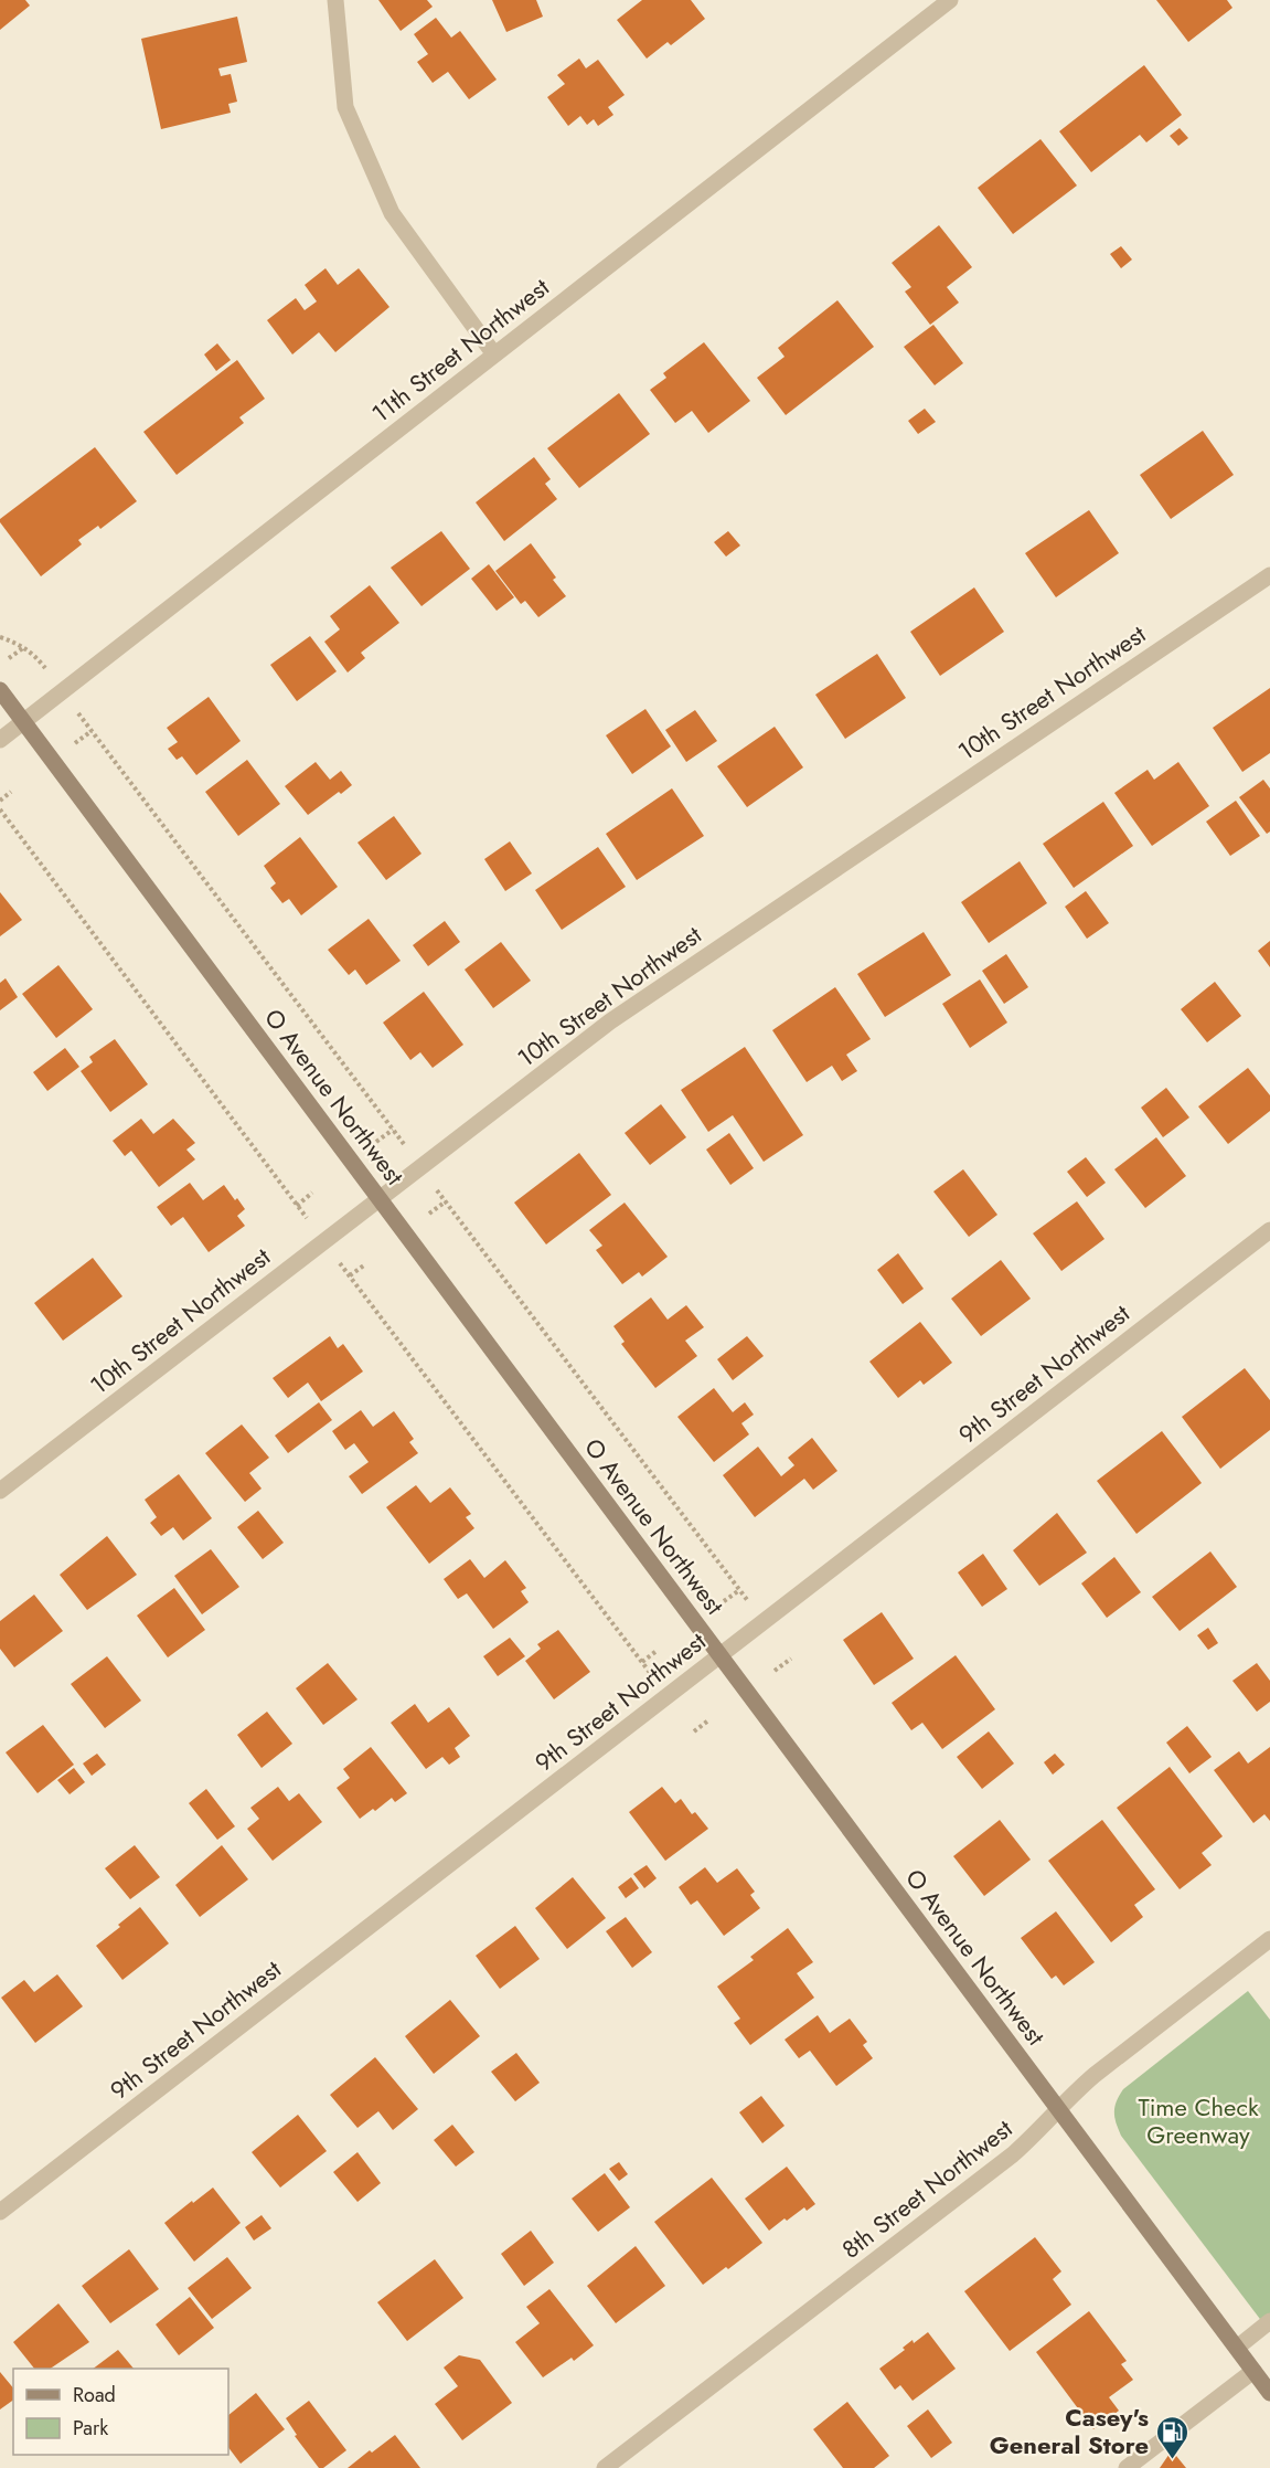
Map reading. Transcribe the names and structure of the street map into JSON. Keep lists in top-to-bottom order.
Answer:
{
  "streets": {
    "street": [
      "11th Street Northwest",
      "10th Street Northwest",
      "O Avenue Northwest",
      "9th Street Northwest",
      "8th Street Northwest"
    ]
  },
  "crossings": [
    ["11th Street Northwest", "O Avenue Northwest"],
    ["10th Street Northwest", "O Avenue Northwest"],
    ["O Avenue Northwest", "9th Street Northwest"],
    ["O Avenue Northwest", "8th Street Northwest"]
  ],
  "parks": ["Time Check Greenway"],
  "places": {
    "fuel station": ["Casey's General Store"]
  },
  "legend": ["Road", "Park"]
}
